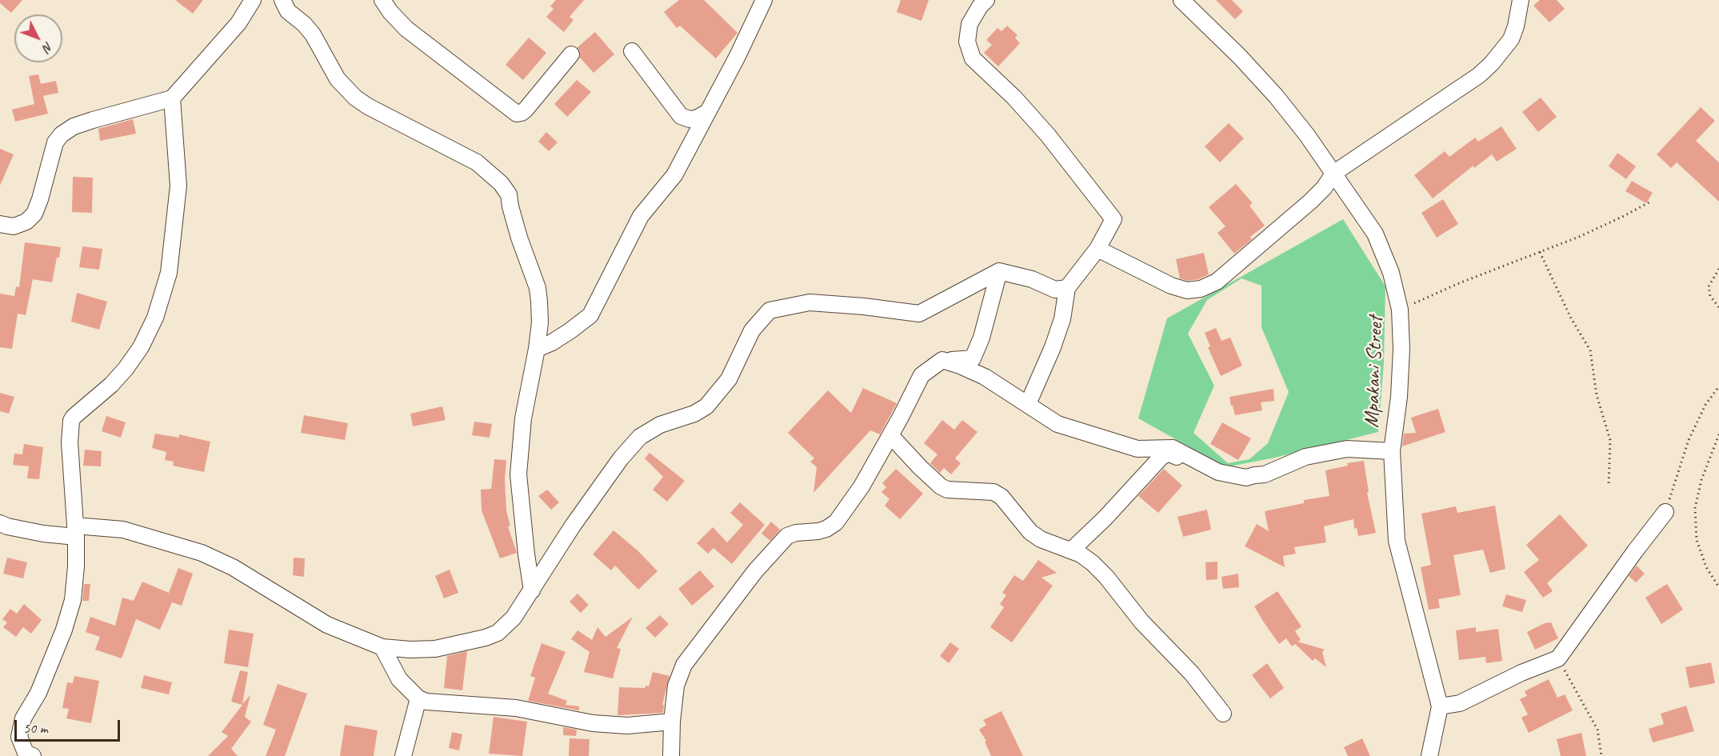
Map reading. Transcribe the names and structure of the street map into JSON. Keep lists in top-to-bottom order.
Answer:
{
  "streets": {
    "street": ["Mpakani Street"]
  },
  "scale_bar": "50 m",
  "north": "bottom right"
}
